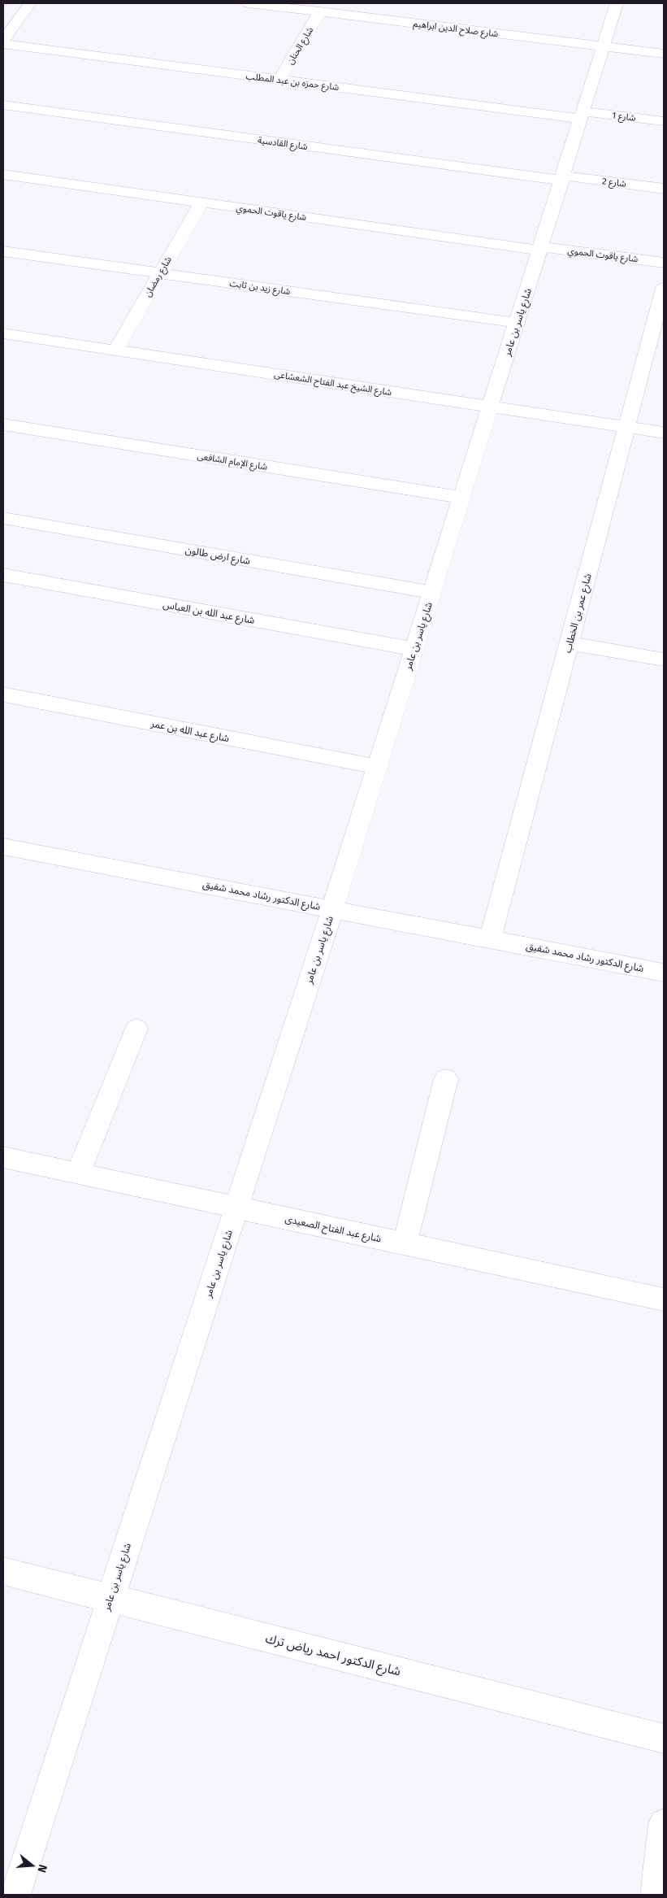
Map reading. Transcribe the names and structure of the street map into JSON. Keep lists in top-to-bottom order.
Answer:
{
  "streets": {
    "street": [
      "شارع صلاح الدين ابراهيم",
      "شارع الحنان",
      "شارع حمزه بن عبد المطلب",
      "شارع 1",
      "شارع القادسية",
      "شارع 2",
      "شارع ياقوت الحموي",
      "شارع رمضان",
      "شارع زيد بن ثابت",
      "شارع ياسر بن عامر",
      "شارع الشيخ عبد الفتاح الشعشاعى",
      "شارع الإمام الشافعى",
      "شارع ارض طالون",
      "شارع عبد الله بن العباس",
      "شارع عمر بن الخطاب",
      "شارع عبد الله بن عمر",
      "شارع الدكتور رشاد محمد شفيق",
      "شارع عبد الفتاح الصعيدى",
      "شارع الدكتور احمد رياض ترك"
    ]
  },
  "crossings": [
    ["شارع صلاح الدين ابراهيم", "شارع الحنان"],
    ["شارع صلاح الدين ابراهيم", "شارع ياسر بن عامر"],
    ["شارع الحنان", "شارع حمزه بن عبد المطلب"],
    ["شارع حمزه بن عبد المطلب", "شارع 1"],
    ["شارع حمزه بن عبد المطلب", "شارع ياسر بن عامر"],
    ["شارع 1", "شارع ياسر بن عامر"],
    ["شارع القادسية", "شارع 2"],
    ["شارع القادسية", "شارع ياسر بن عامر"],
    ["شارع 2", "شارع ياسر بن عامر"],
    ["شارع ياقوت الحموي", "شارع رمضان"],
    ["شارع ياقوت الحموي", "شارع ياسر بن عامر"],
    ["شارع رمضان", "شارع زيد بن ثابت"],
    ["شارع رمضان", "شارع الشيخ عبد الفتاح الشعشاعى"],
    ["شارع زيد بن ثابت", "شارع ياسر بن عامر"],
    ["شارع ياسر بن عامر", "شارع الشيخ عبد الفتاح الشعشاعى"],
    ["شارع ياسر بن عامر", "شارع الإمام الشافعى"],
    ["شارع ياسر بن عامر", "شارع ارض طالون"],
    ["شارع ياسر بن عامر", "شارع عبد الله بن العباس"],
    ["شارع ياسر بن عامر", "شارع عبد الله بن عمر"],
    ["شارع ياسر بن عامر", "شارع الدكتور رشاد محمد شفيق"],
    ["شارع ياسر بن عامر", "شارع عبد الفتاح الصعيدى"],
    ["شارع ياسر بن عامر", "شارع الدكتور احمد رياض ترك"],
    ["شارع الشيخ عبد الفتاح الشعشاعى", "شارع عمر بن الخطاب"],
    ["شارع عمر بن الخطاب", "شارع الدكتور رشاد محمد شفيق"]
  ],
  "north": "right"
}
